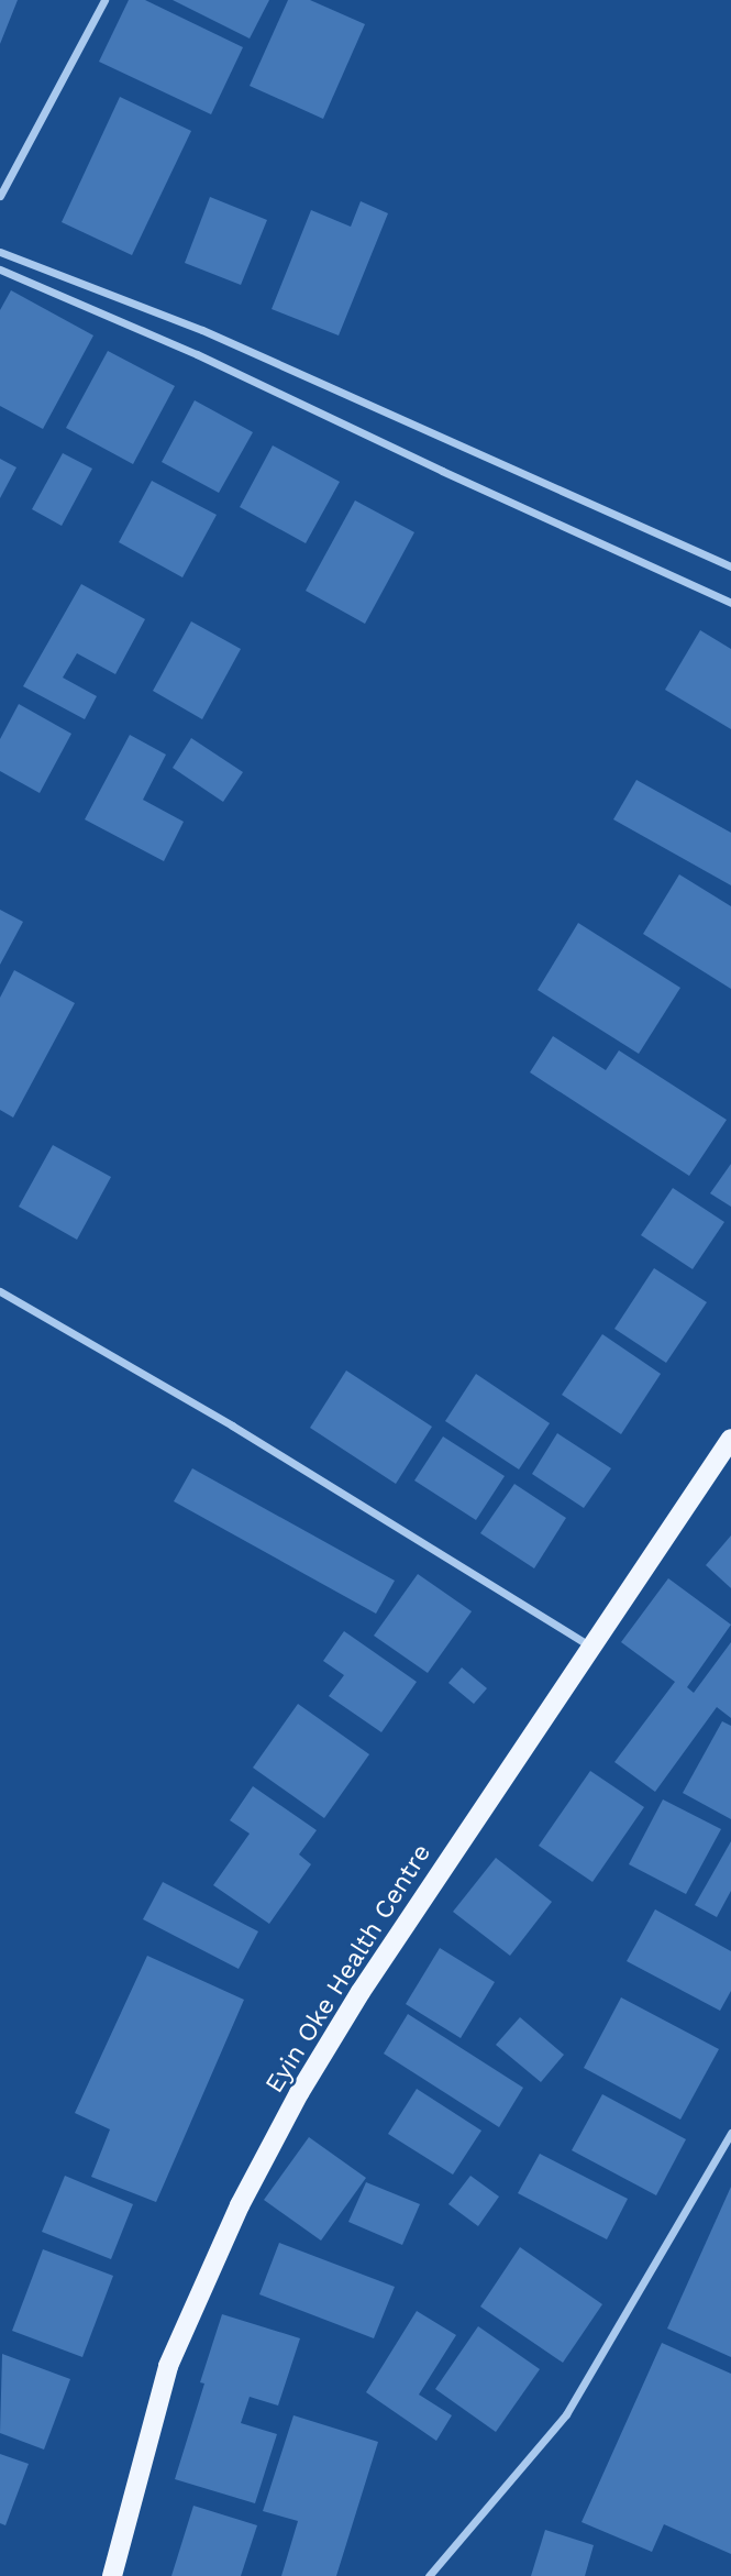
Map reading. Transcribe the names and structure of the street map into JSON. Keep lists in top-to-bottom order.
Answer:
{
  "streets": {
    "main road": ["Eyin Oke Health Centre"]
  }
}
